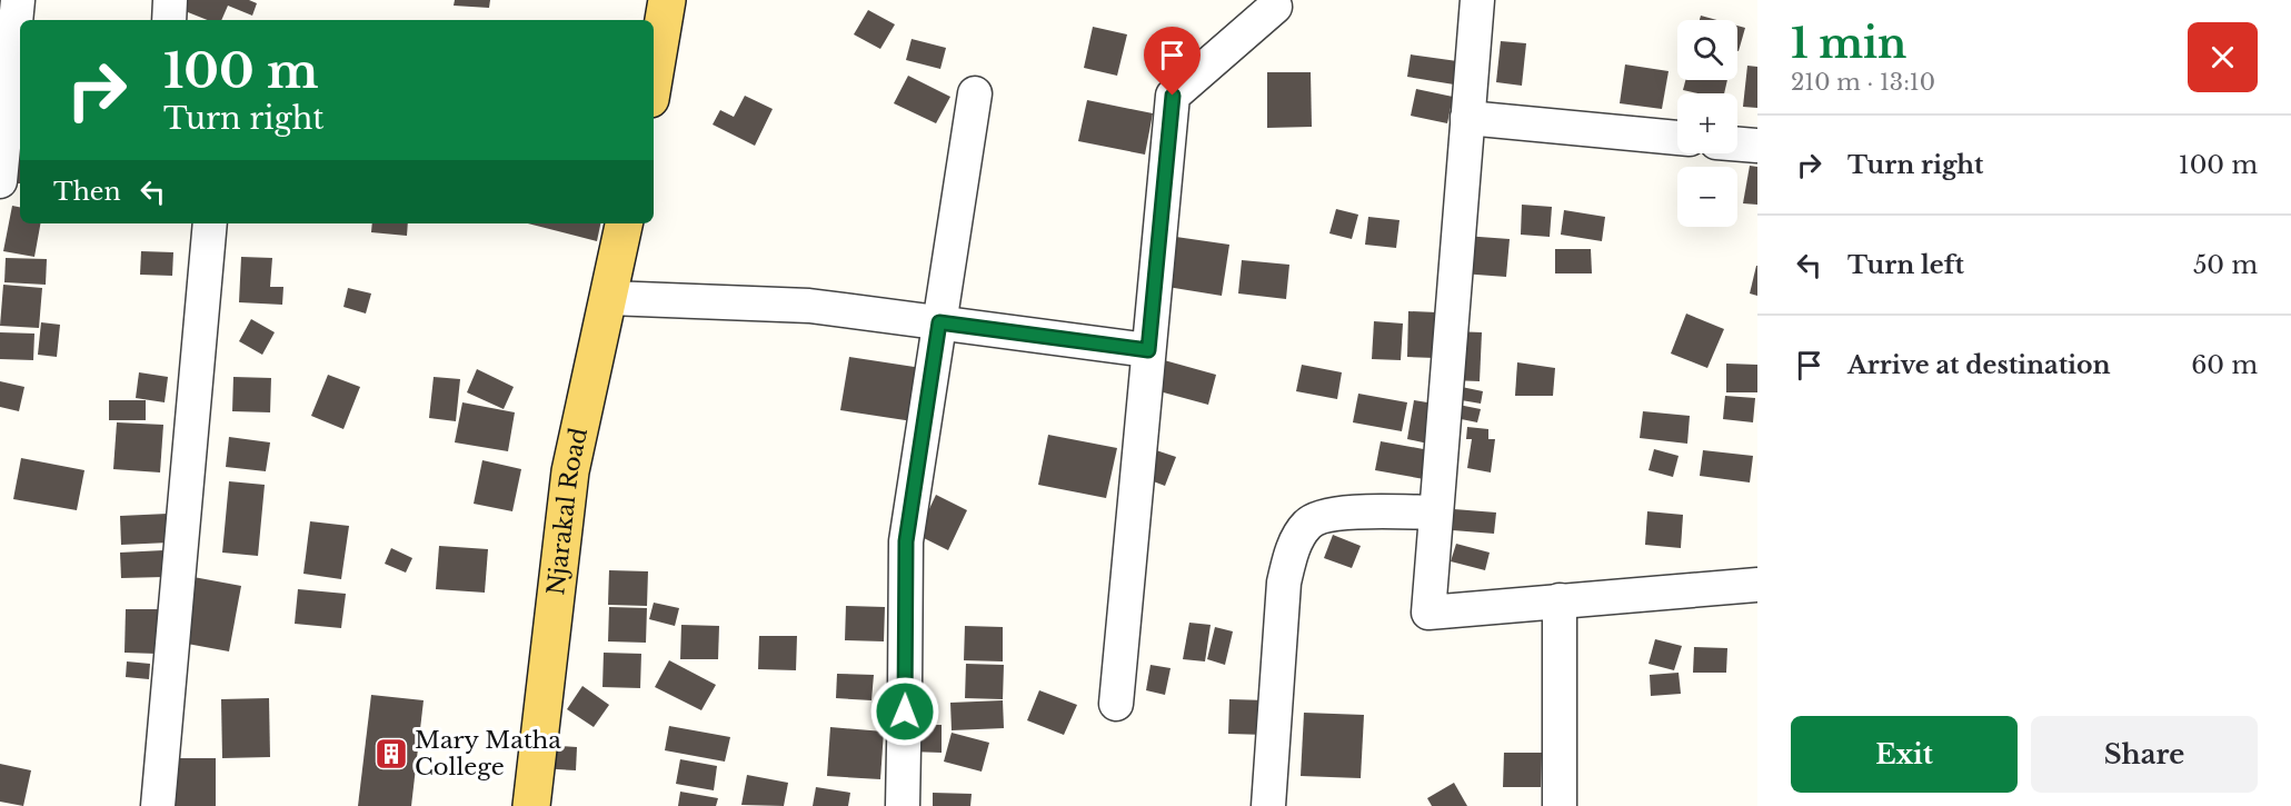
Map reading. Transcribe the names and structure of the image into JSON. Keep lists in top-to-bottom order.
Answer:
{
  "streets": {
    "main road": ["Njarakal Road"]
  },
  "places": {
    "building": ["Mary Matha College"]
  },
  "page": {
    "heading": ["1 min", "210 m · 13:10"],
    "map_buttons": ["+", "−"],
    "turn": ["100 m", "Turn right"],
    "list": [
      {
        "name": "Turn right",
        "value": "100 m"
      },
      {
        "name": "Turn left",
        "value": "50 m"
      },
      {
        "name": "Arrive at destination",
        "value": "60 m"
      }
    ],
    "then": "Then",
    "buttons": ["Exit", "Share"]
  }
}
